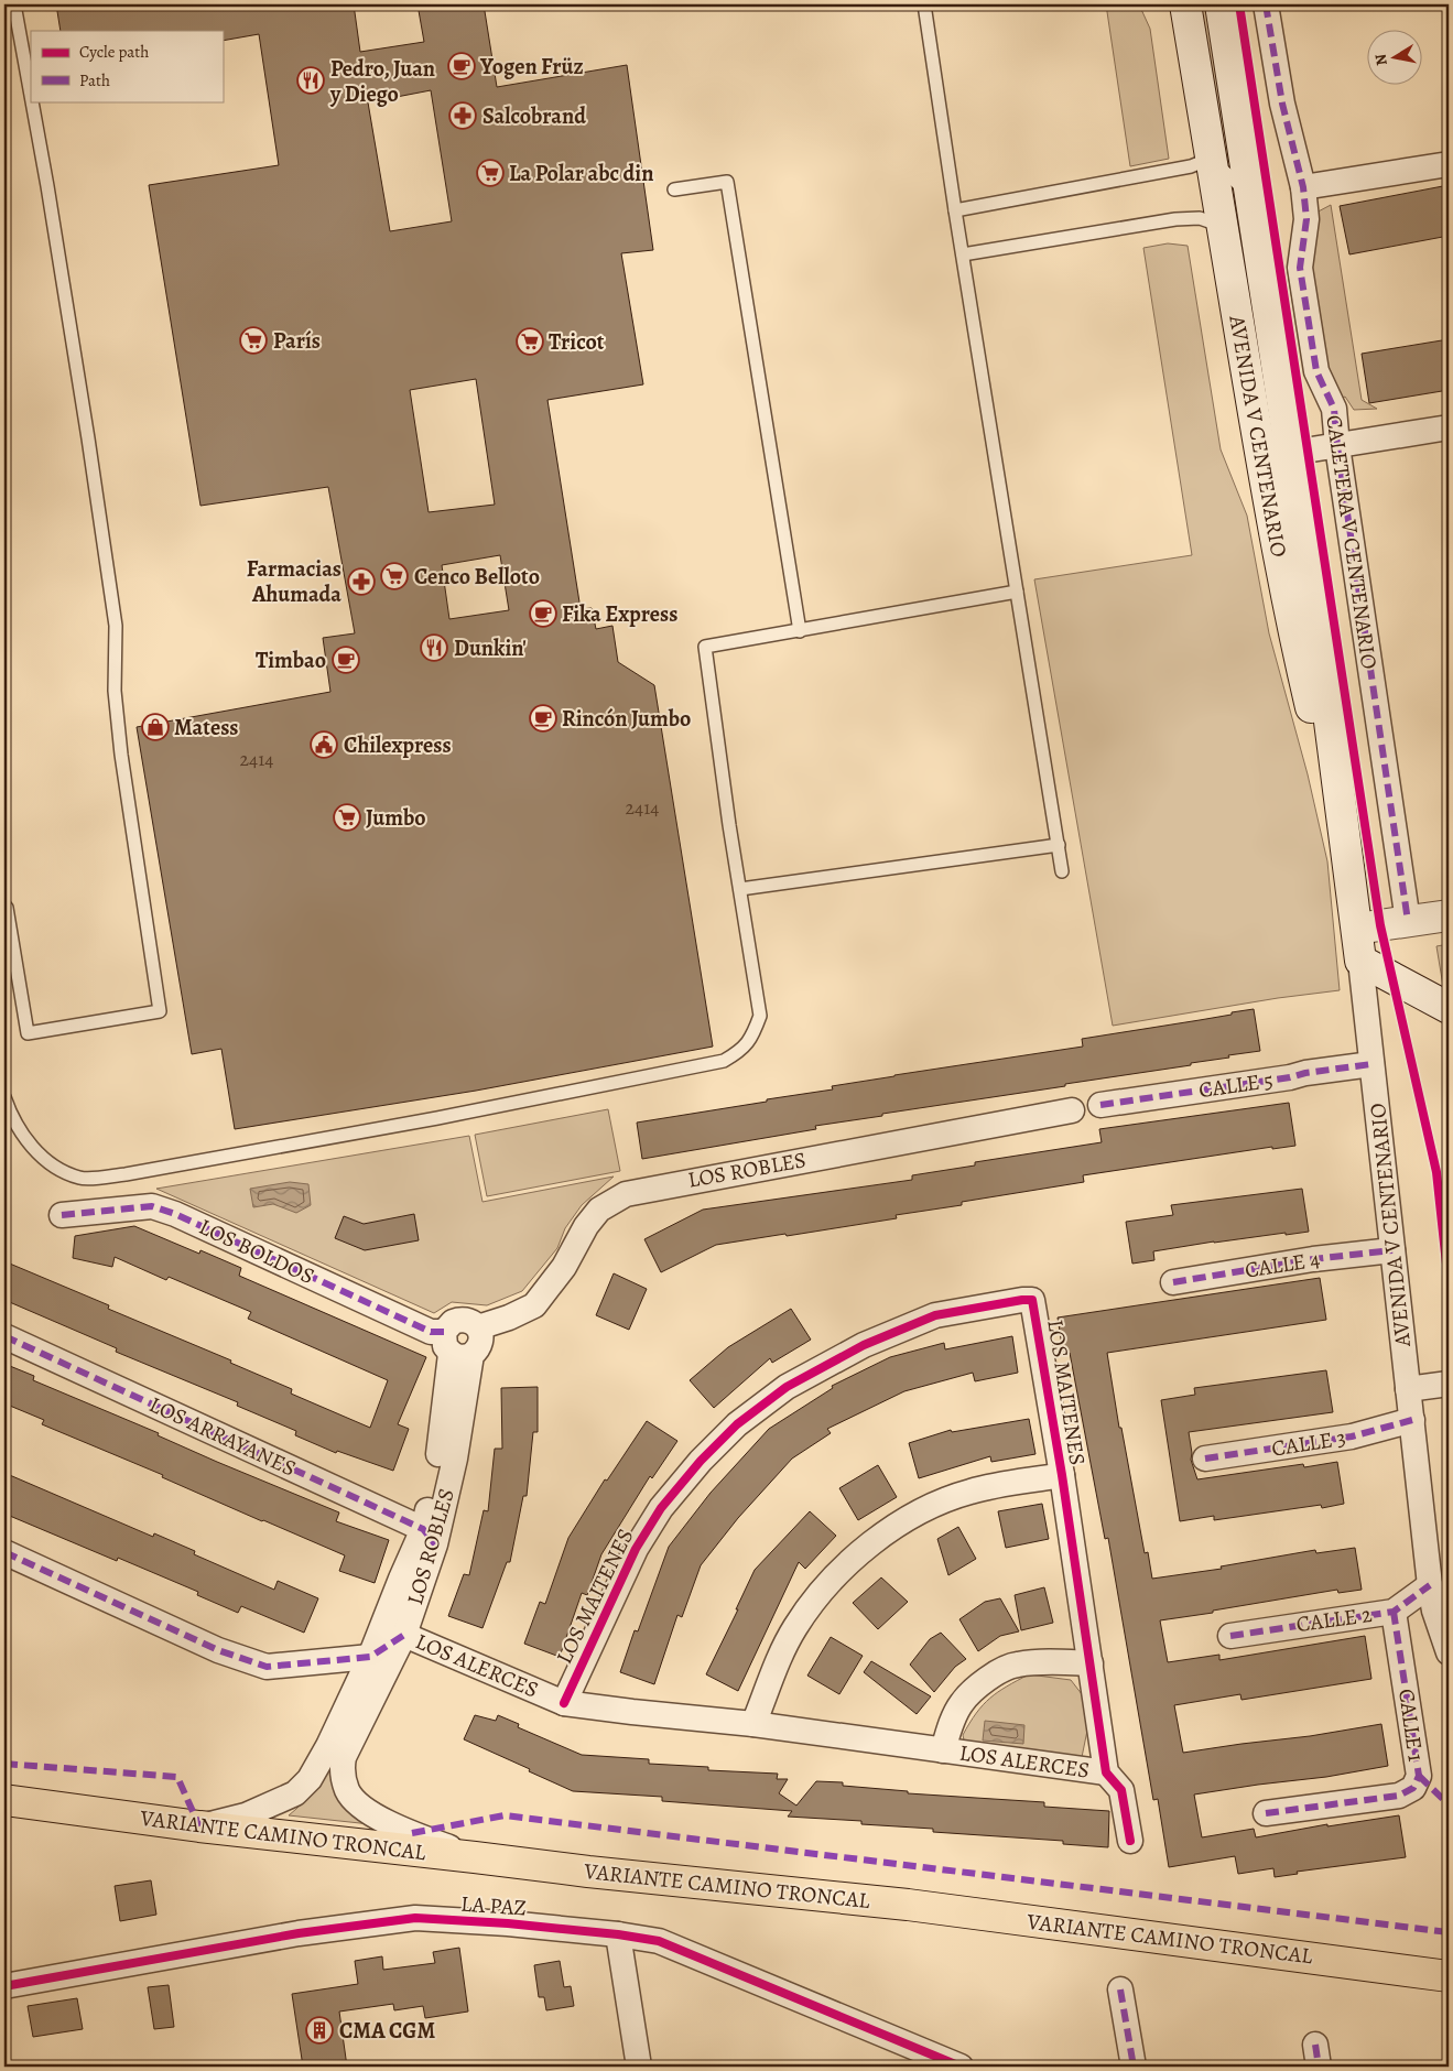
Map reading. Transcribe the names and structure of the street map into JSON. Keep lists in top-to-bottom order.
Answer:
{
  "streets": {
    "main road": ["AVENIDA V CENTENARIO", "VARIANTE CAMINO TRONCAL"],
    "street": [
      "CALETERA V CENTENARIO",
      "CALLE 5",
      "LOS ROBLES",
      "LOS BOLDOS",
      "CALLE 4",
      "LOS MAITENES",
      "LOS ARRAYANES",
      "CALLE 3",
      "CALLE 2",
      "LOS ALERCES",
      "CALLE 1",
      "LA PAZ"
    ]
  },
  "crossings": [
    ["AVENIDA V CENTENARIO", "CALLE 5"],
    ["AVENIDA V CENTENARIO", "CALLE 4"],
    ["AVENIDA V CENTENARIO", "CALLE 3"],
    ["AVENIDA V CENTENARIO", "CALLE 2"],
    ["LOS ROBLES", "LOS BOLDOS"],
    ["LOS ROBLES", "LOS ARRAYANES"],
    ["LOS ROBLES", "LOS ALERCES"],
    ["LOS ROBLES", "VARIANTE CAMINO TRONCAL"],
    ["LOS MAITENES", "LOS ALERCES"],
    ["CALLE 2", "CALLE 1"]
  ],
  "places": {
    "cafe": [
      "Yogen Früz",
      "Fika Express",
      "Timbao",
      "Rincón Jumbo"
    ],
    "restaurant": ["Pedro, Juan y Diego", "Dunkin'"],
    "pharmacy": ["Salcobrand", "Farmacias Ahumada"],
    "supermarket": [
      "La Polar abc din",
      "París",
      "Tricot",
      "Cenco Belloto",
      "Jumbo"
    ],
    "shop": ["Matess"],
    "public building": ["Chilexpress"],
    "building": ["CMA CGM"]
  },
  "house_numbers": ["2414", "2414"],
  "legend": ["Cycle path", "Path"],
  "north": "left"
}
